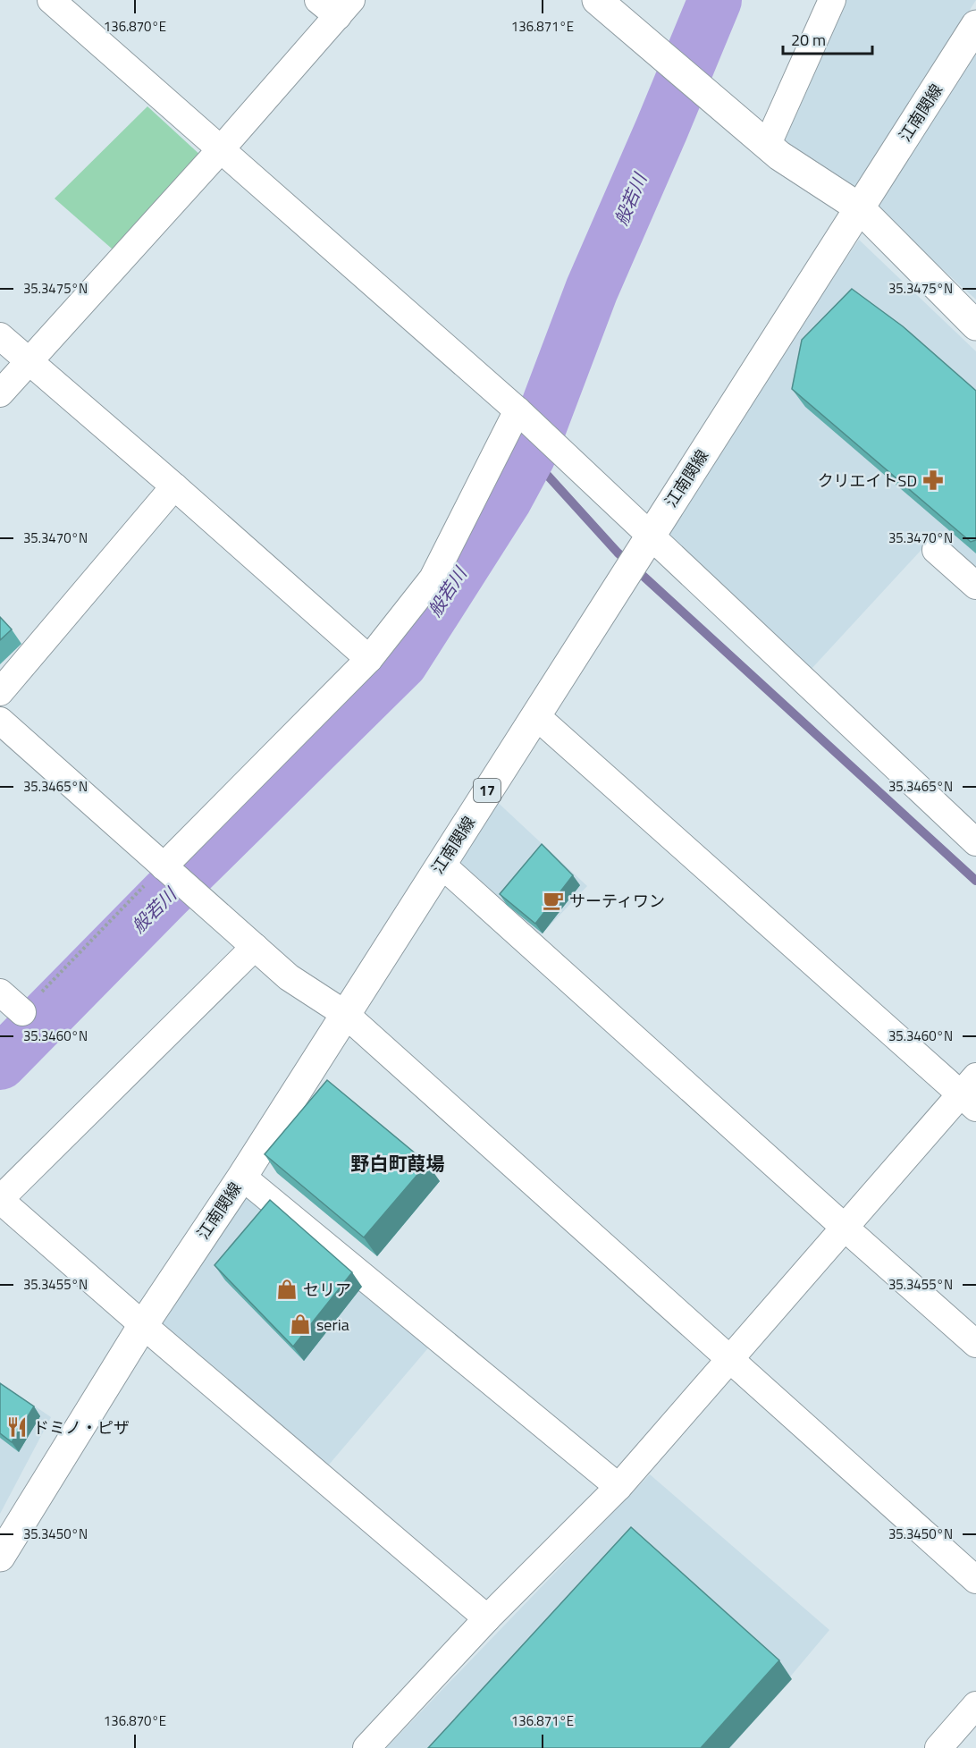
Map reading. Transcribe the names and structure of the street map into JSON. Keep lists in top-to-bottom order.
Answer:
{
  "streets": {
    "main road": ["江南関線", "17"]
  },
  "districts": ["野白町葭場"],
  "water": ["般若川"],
  "places": {
    "pharmacy": ["クリエイトSD"],
    "cafe": ["サーティワン"],
    "shop": ["セリア", "seria"],
    "restaurant": ["ドミノ・ピザ"]
  },
  "scale_bar": "20 m",
  "coordinates": [
    "136.870°E",
    "136.871°E",
    "35.3475°N",
    "35.3470°N",
    "35.3465°N",
    "35.3460°N",
    "35.3455°N",
    "35.3450°N"
  ]
}
